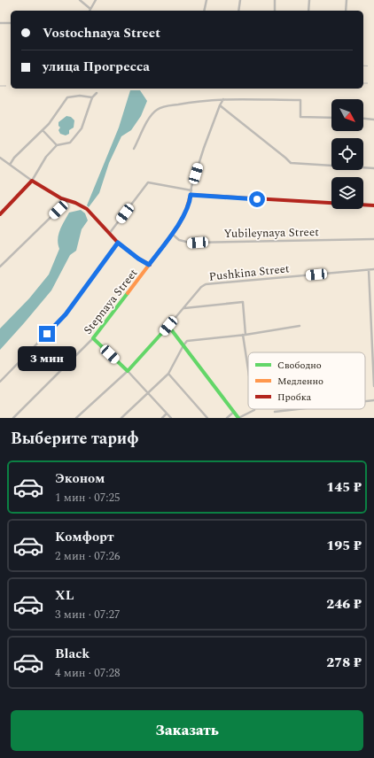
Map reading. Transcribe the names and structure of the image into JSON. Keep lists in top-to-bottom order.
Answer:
{
  "streets": {
    "street": ["Yubileynaya Street", "Pushkina Street", "Stepnaya Street"]
  },
  "crossings": [
    ["Yubileynaya Street", "Stepnaya Street"]
  ],
  "legend": ["Свободно", "Медленно", "Пробка"],
  "north": "bottom right",
  "page": {
    "banner": ["Vostochnaya Street", "улица Прогресса"],
    "bubble": "3 мин",
    "heading": "Выберите тариф",
    "list": [
      {
        "name": "Эконом",
        "note": "1 мин · 07:25",
        "value": "145 ₽"
      },
      {
        "name": "Комфорт",
        "note": "2 мин · 07:26",
        "value": "195 ₽"
      },
      {
        "name": "XL",
        "note": "3 мин · 07:27",
        "value": "246 ₽"
      },
      {
        "name": "Black",
        "note": "4 мин · 07:28",
        "value": "278 ₽"
      }
    ],
    "buttons": "Заказать"
  }
}
